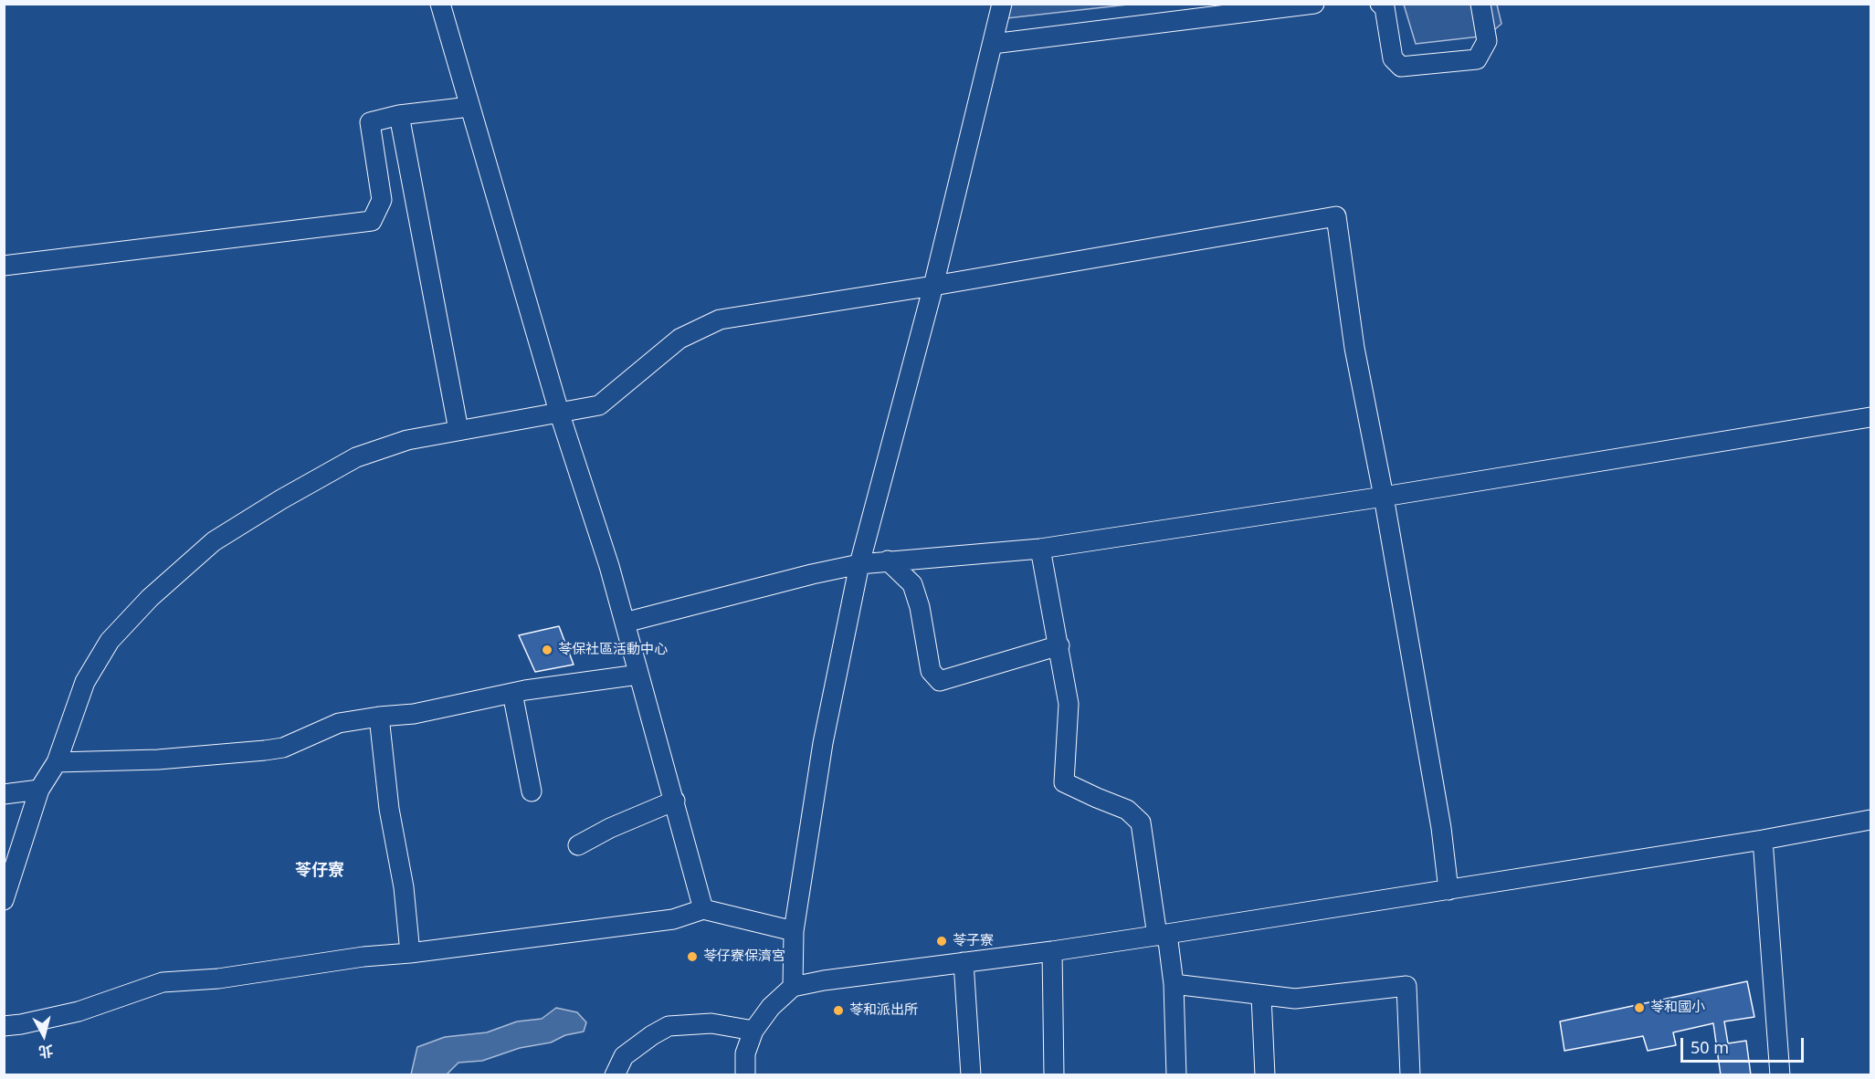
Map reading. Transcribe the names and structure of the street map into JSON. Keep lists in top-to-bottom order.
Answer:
{
  "districts": ["苓仔寮"],
  "places": [
    "苓保社區活動中心",
    "苓子寮",
    "苓仔寮保濟宮",
    "苓和國小",
    "苓和派出所"
  ],
  "scale_bar": "50 m",
  "north": "bottom"
}
